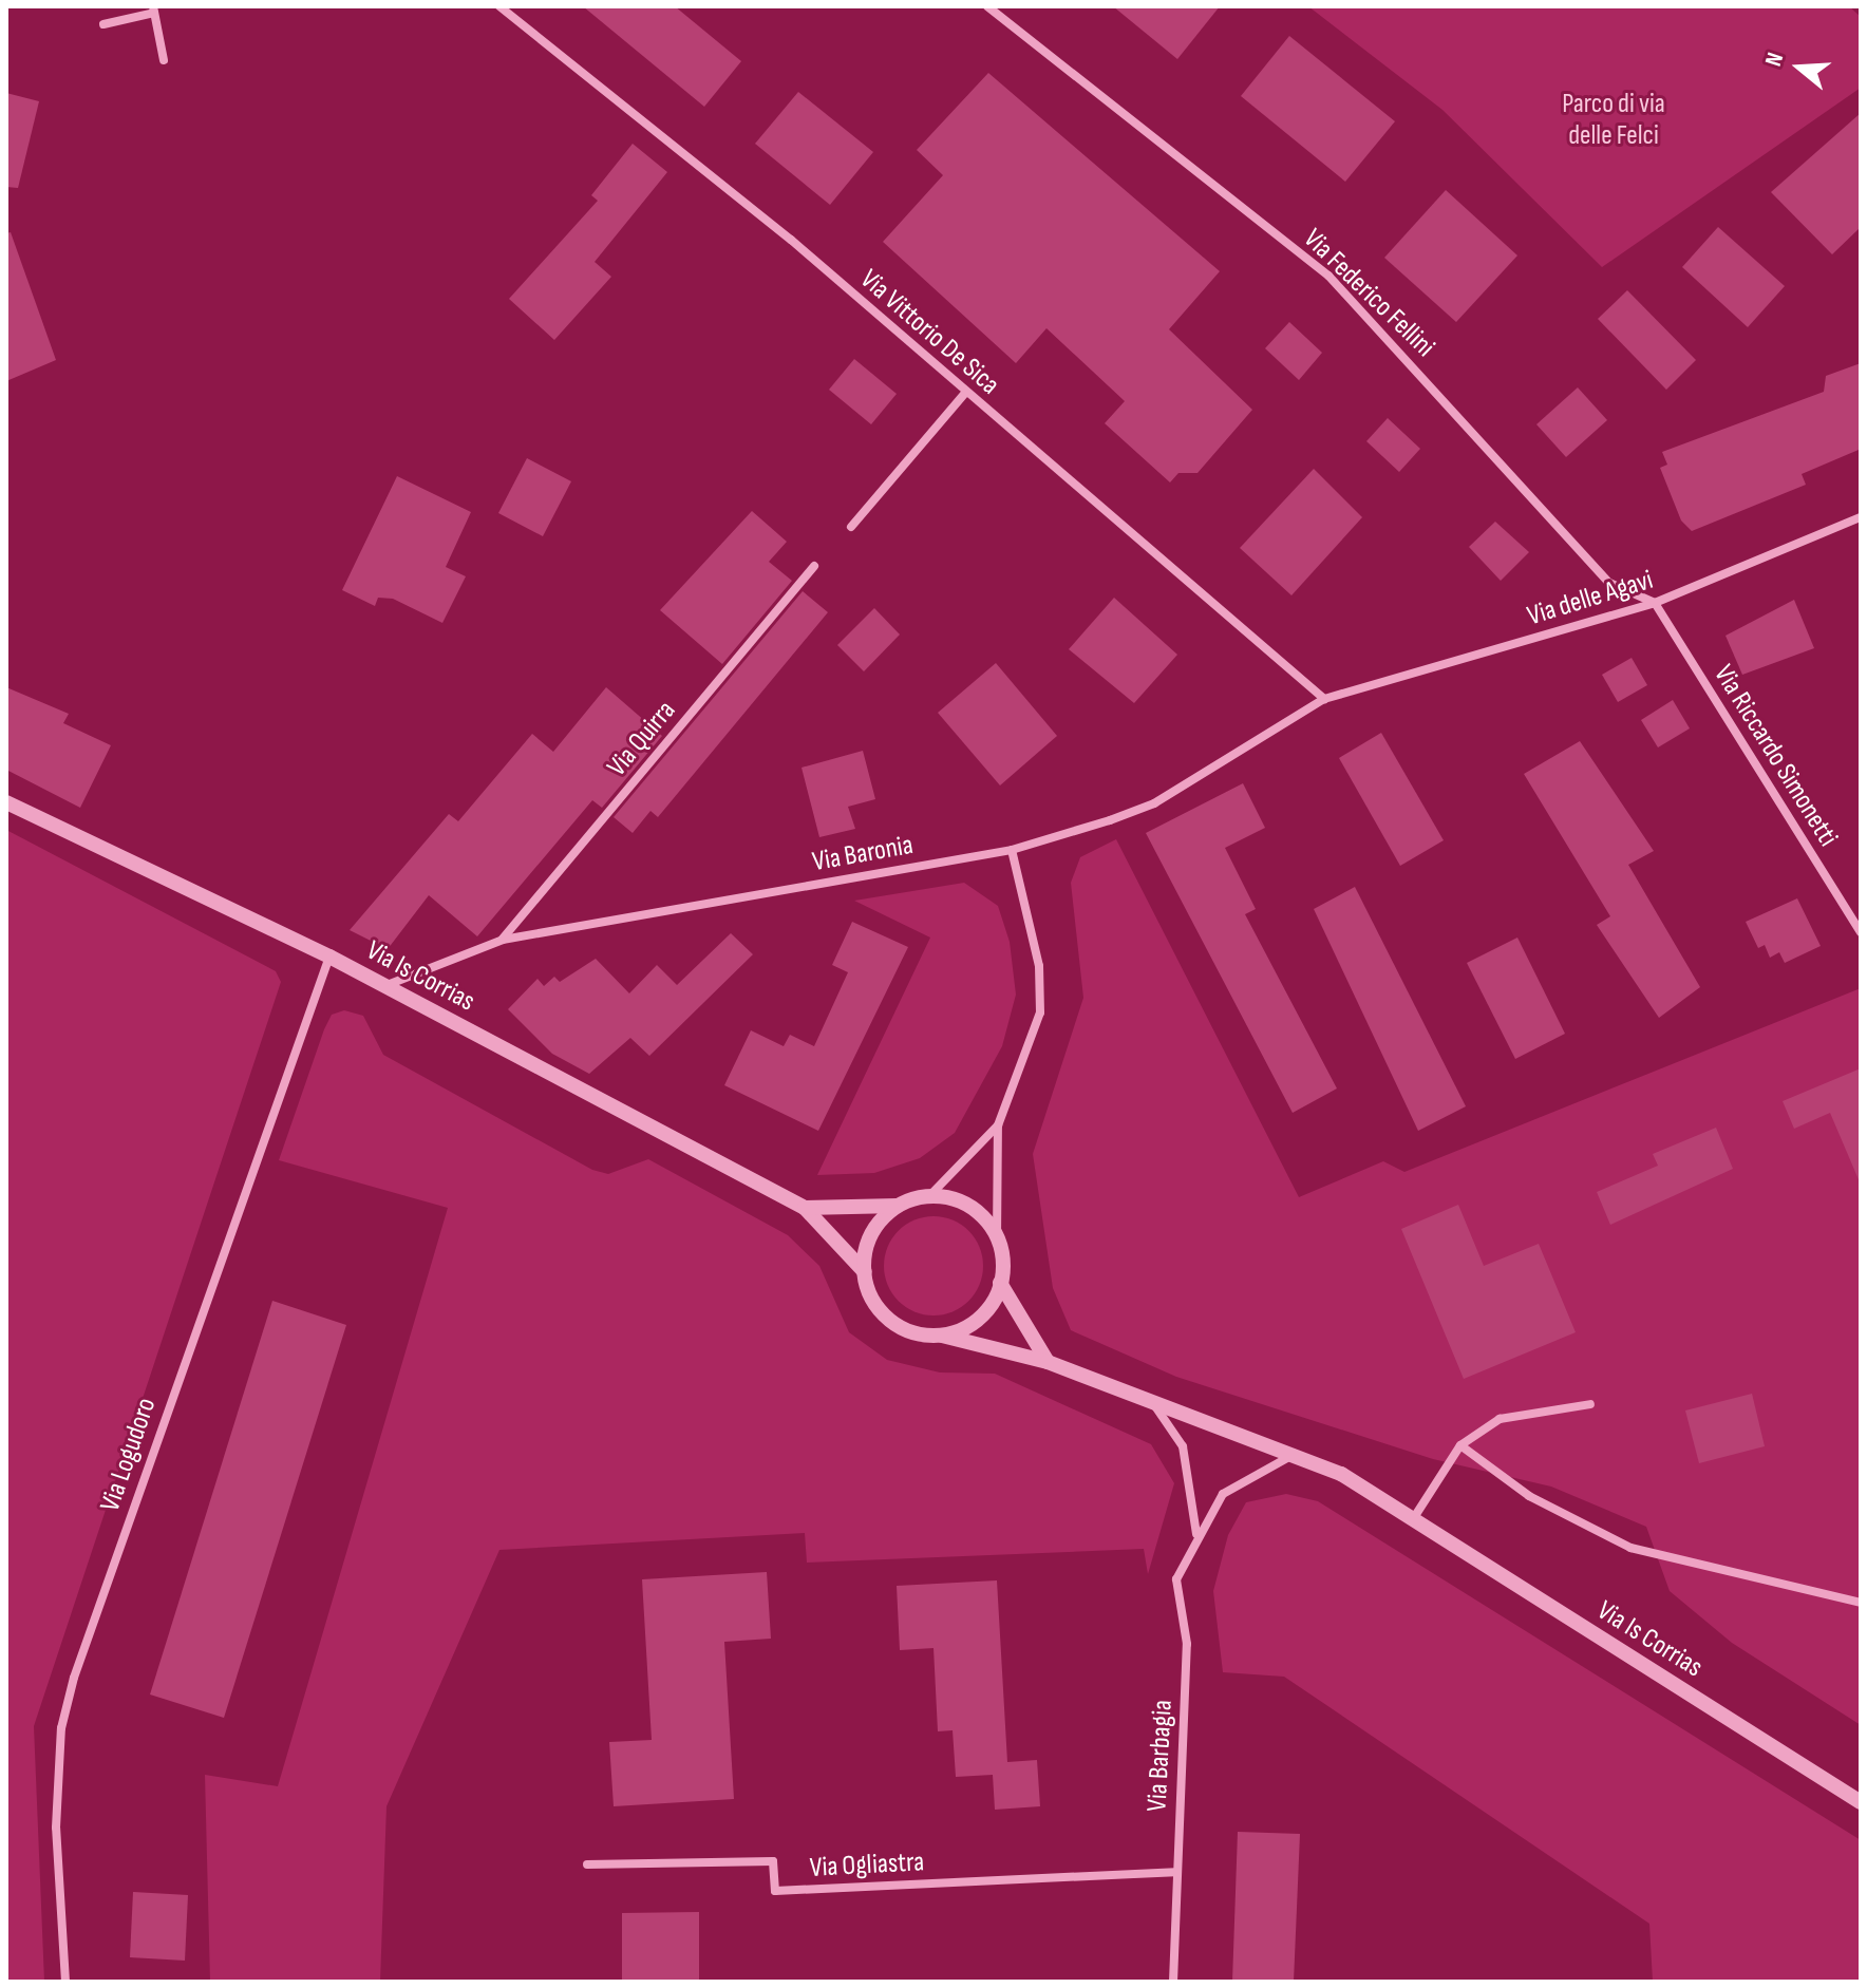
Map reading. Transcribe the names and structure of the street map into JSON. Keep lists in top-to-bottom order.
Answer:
{
  "streets": {
    "street": [
      "Via Federico Fellini",
      "Via Vittorio De Sica",
      "Via delle Agavi",
      "Via Quirra",
      "Via Riccardo Simonetti",
      "Via Baronia",
      "Via Is Corrias",
      "Via Logudoro",
      "Via Barbagia",
      "Via Ogliastra"
    ]
  },
  "crossings": [
    ["Via Federico Fellini", "Via delle Agavi"],
    ["Via Federico Fellini", "Via Riccardo Simonetti"],
    ["Via Vittorio De Sica", "Via delle Agavi"],
    ["Via Vittorio De Sica", "Via Baronia"],
    ["Via delle Agavi", "Via Riccardo Simonetti"],
    ["Via delle Agavi", "Via Baronia"],
    ["Via Quirra", "Via Baronia"],
    ["Via Baronia", "Via Is Corrias"],
    ["Via Is Corrias", "Via Logudoro"],
    ["Via Is Corrias", "Via Barbagia"],
    ["Via Barbagia", "Via Ogliastra"]
  ],
  "parks": ["Parco di via delle Felci"],
  "north": "left"
}
